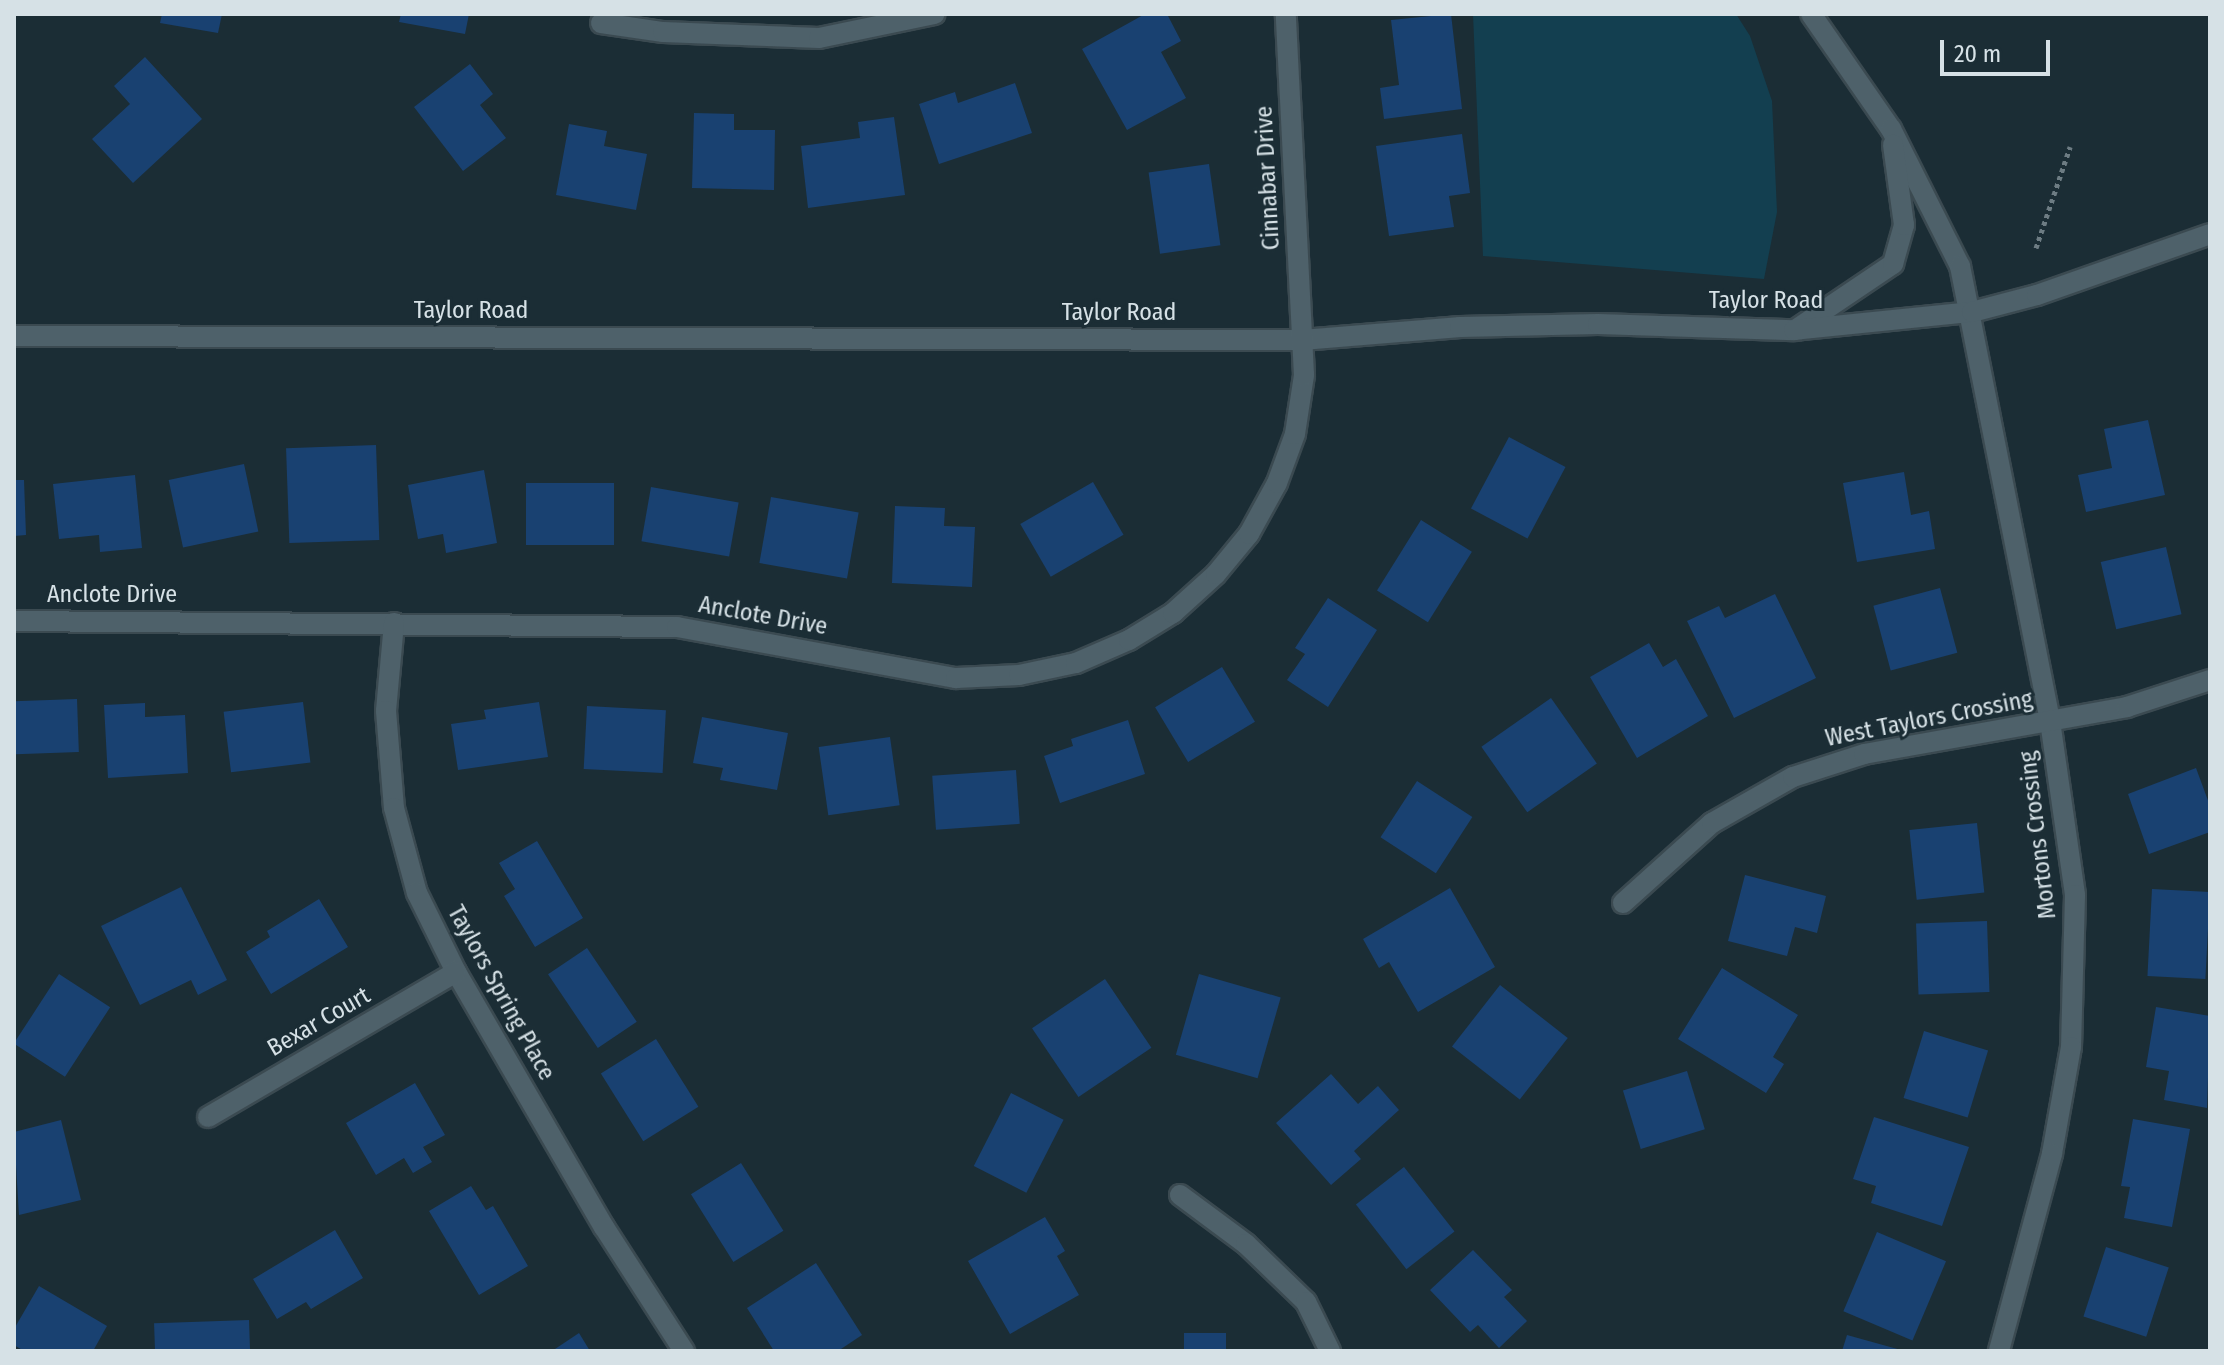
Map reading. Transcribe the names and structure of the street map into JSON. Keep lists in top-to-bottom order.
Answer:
{
  "streets": {
    "street": [
      "Cinnabar Drive",
      "Taylor Road",
      "Anclote Drive",
      "West Taylors Crossing",
      "Mortons Crossing",
      "Taylors Spring Place",
      "Bexar Court"
    ]
  },
  "crossings": [
    ["Cinnabar Drive", "Taylor Road"],
    ["Cinnabar Drive", "Anclote Drive"],
    ["Taylor Road", "Anclote Drive"],
    ["Taylor Road", "Mortons Crossing"],
    ["Anclote Drive", "Taylors Spring Place"],
    ["West Taylors Crossing", "Mortons Crossing"],
    ["Taylors Spring Place", "Bexar Court"]
  ],
  "scale_bar": "20 m"
}
